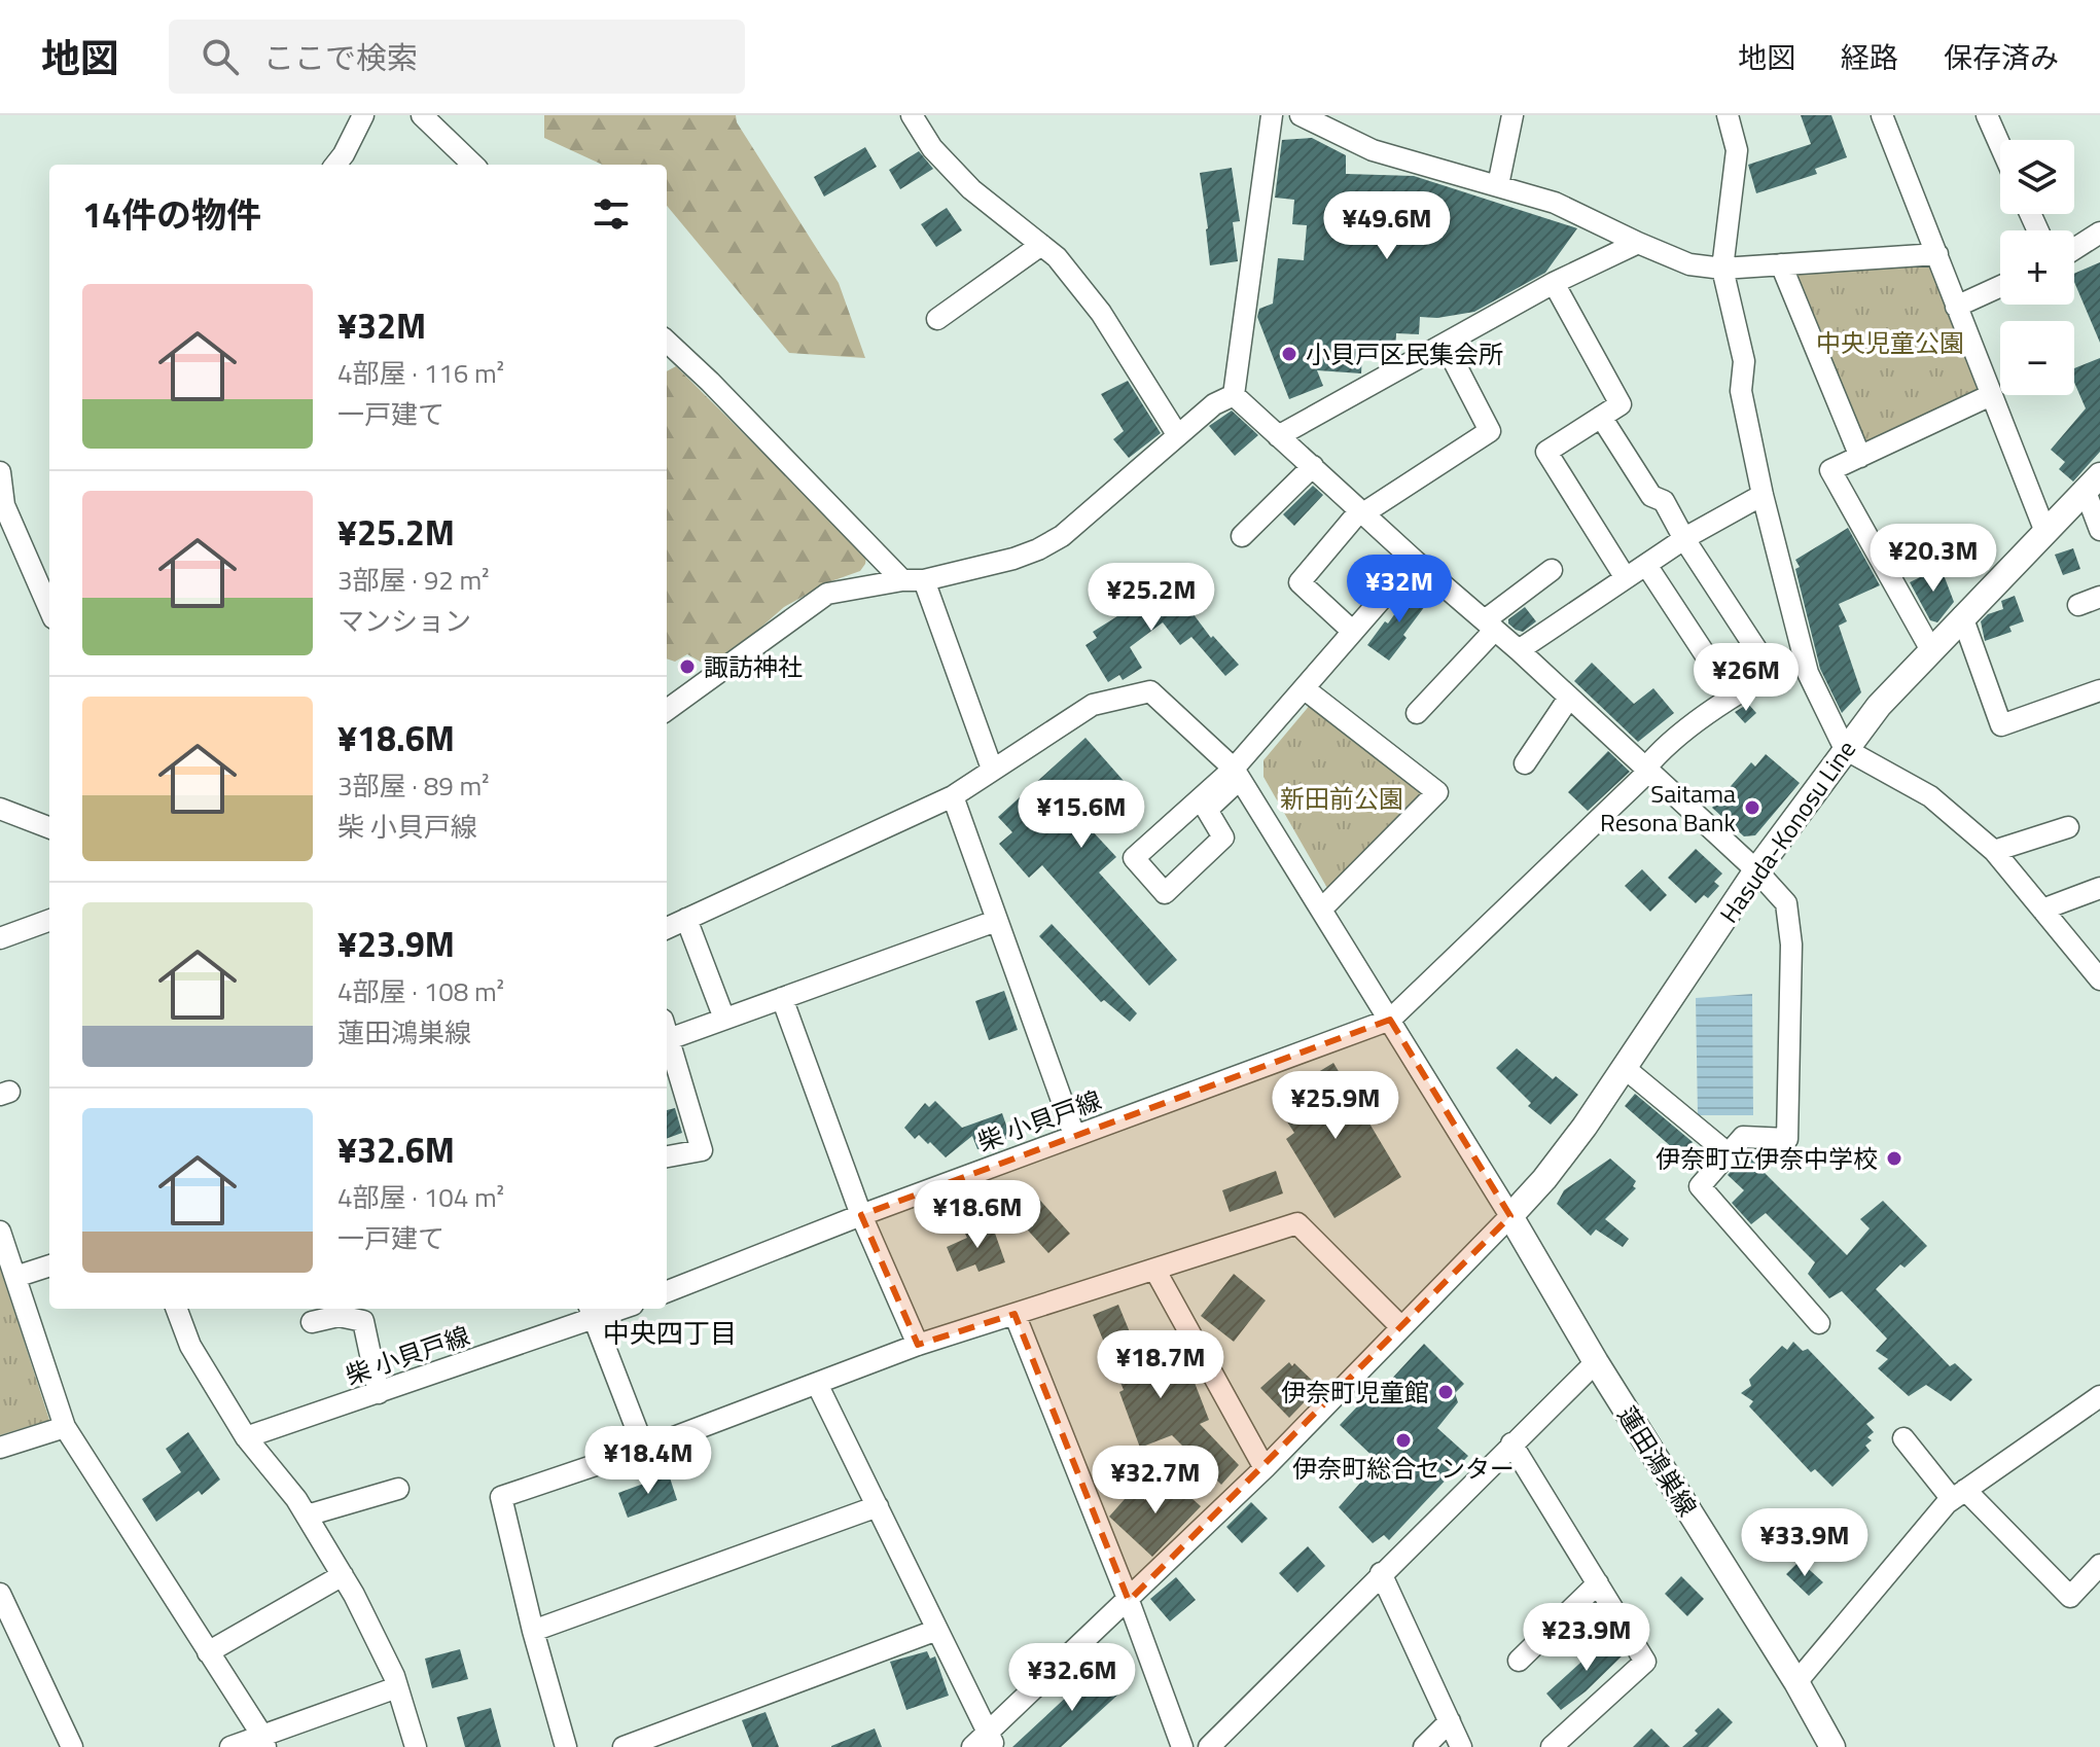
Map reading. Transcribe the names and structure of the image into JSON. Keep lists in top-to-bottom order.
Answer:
{
  "streets": {
    "main road": ["Hasuda-Konosu Line", "蓮田鴻巣線"],
    "street": ["柴 小貝戸線"]
  },
  "crossings": [
    ["Hasuda-Konosu Line", "蓮田鴻巣線"]
  ],
  "districts": ["中央四丁目"],
  "parks": ["中央児童公園", "新田前公園"],
  "places": [
    "小貝戸区民集会所",
    "諏訪神社",
    "Saitama Resona Bank",
    "伊奈町立伊奈中学校",
    "伊奈町児童館",
    "伊奈町総合センター"
  ],
  "page": {
    "header": "地図",
    "search": "ここで検索",
    "nav": ["地図", "経路", "保存済み"],
    "map_buttons": ["+", "−"],
    "heading": "14件の物件",
    "price": [
      "¥49.6M",
      "¥20.3M",
      "¥32M",
      "¥25.2M",
      "¥26M",
      "¥15.6M",
      "¥25.9M",
      "¥18.6M",
      "¥18.7M",
      "¥18.4M",
      "¥32.7M",
      "¥33.9M",
      "¥23.9M",
      "¥32.6M"
    ],
    "list": [
      {
        "name": "¥32M",
        "note": "4部屋 · 116 m² · 一戸建て"
      },
      {
        "name": "¥25.2M",
        "note": "3部屋 · 92 m² · マンション"
      },
      {
        "name": "¥18.6M",
        "note": "3部屋 · 89 m² · 柴 小貝戸線"
      },
      {
        "name": "¥23.9M",
        "note": "4部屋 · 108 m² · 蓮田鴻巣線"
      },
      {
        "name": "¥32.6M",
        "note": "4部屋 · 104 m² · 一戸建て"
      }
    ]
  }
}
